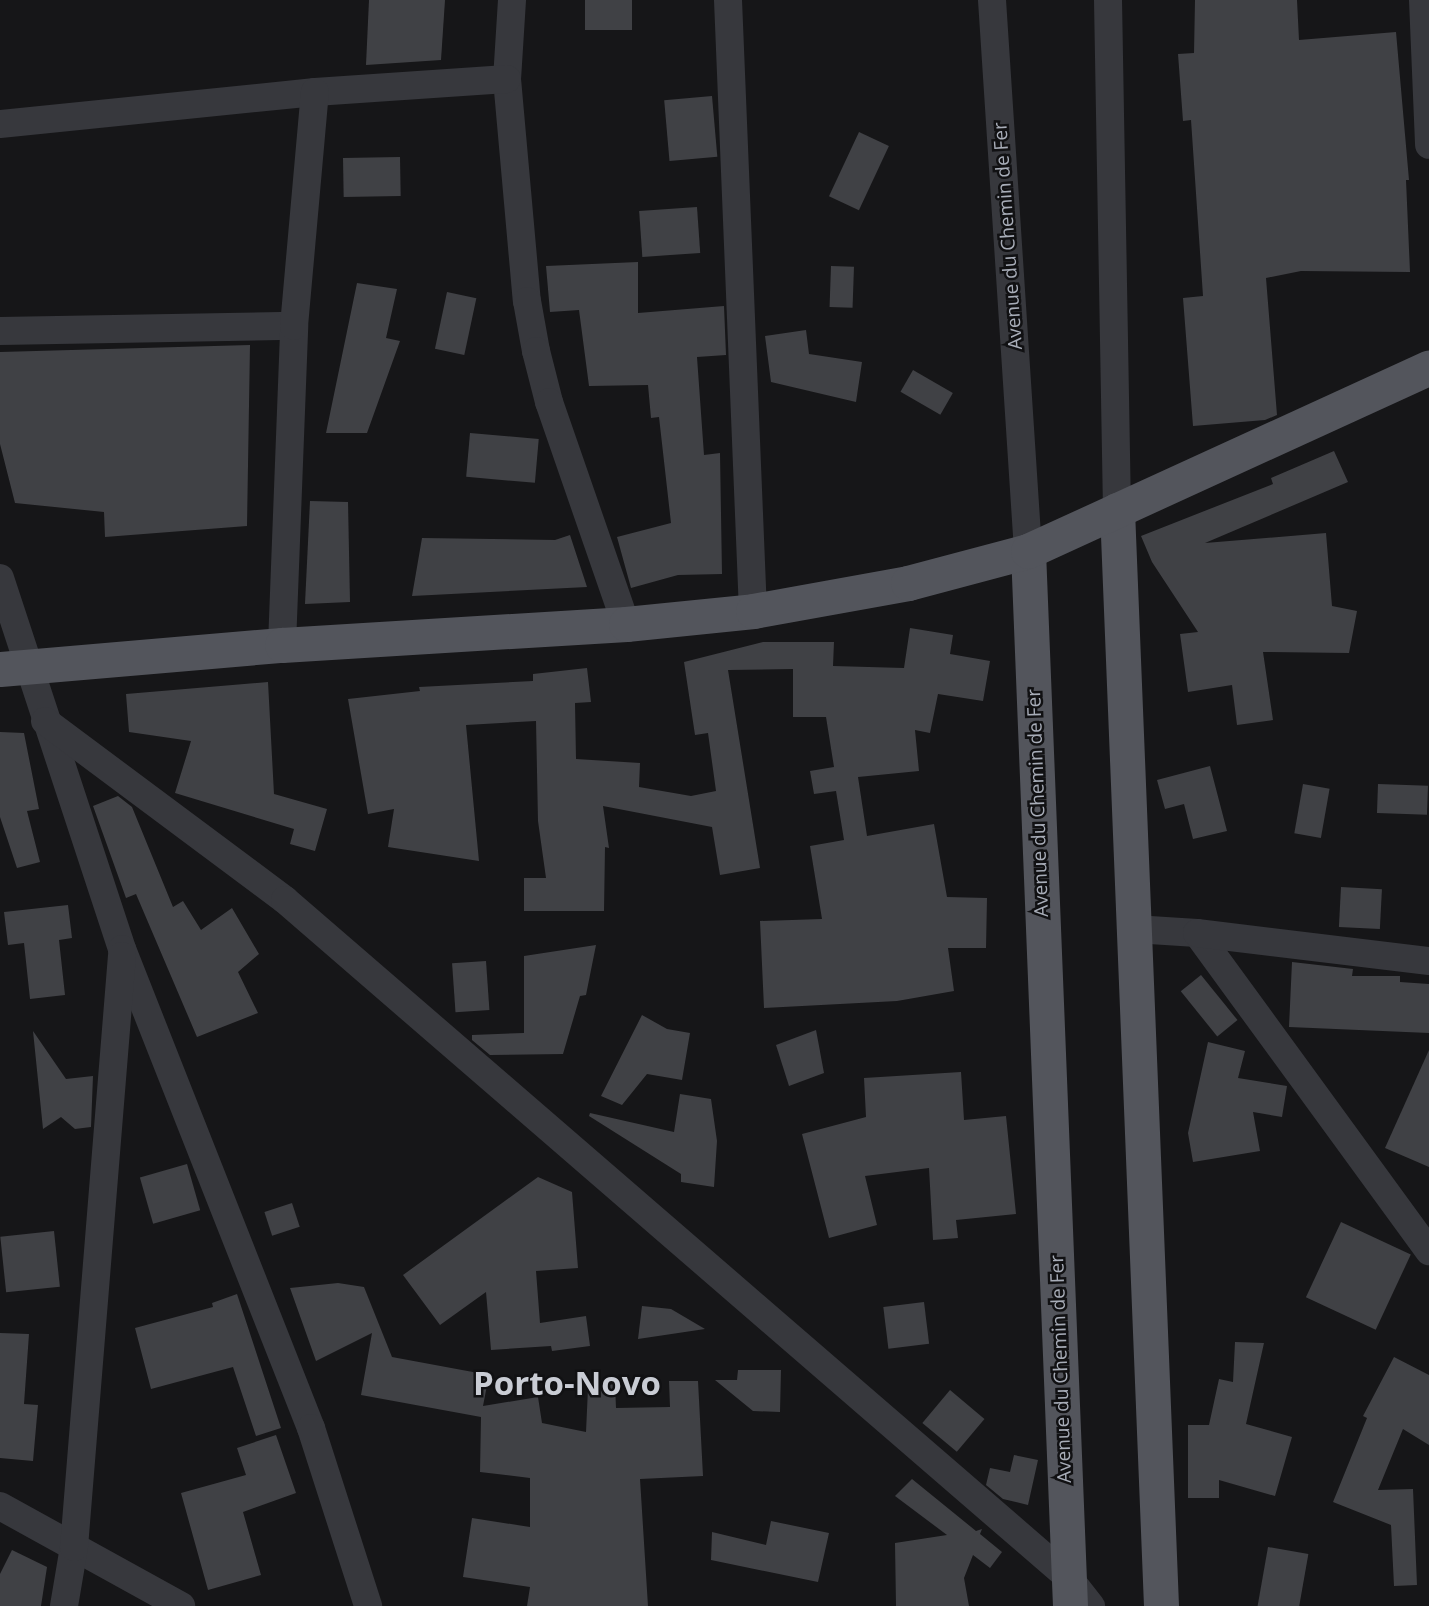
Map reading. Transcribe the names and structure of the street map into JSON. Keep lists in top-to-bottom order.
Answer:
{
  "streets": {
    "main road": ["Avenue du Chemin de Fer"]
  },
  "districts": ["Porto-Novo"]
}
